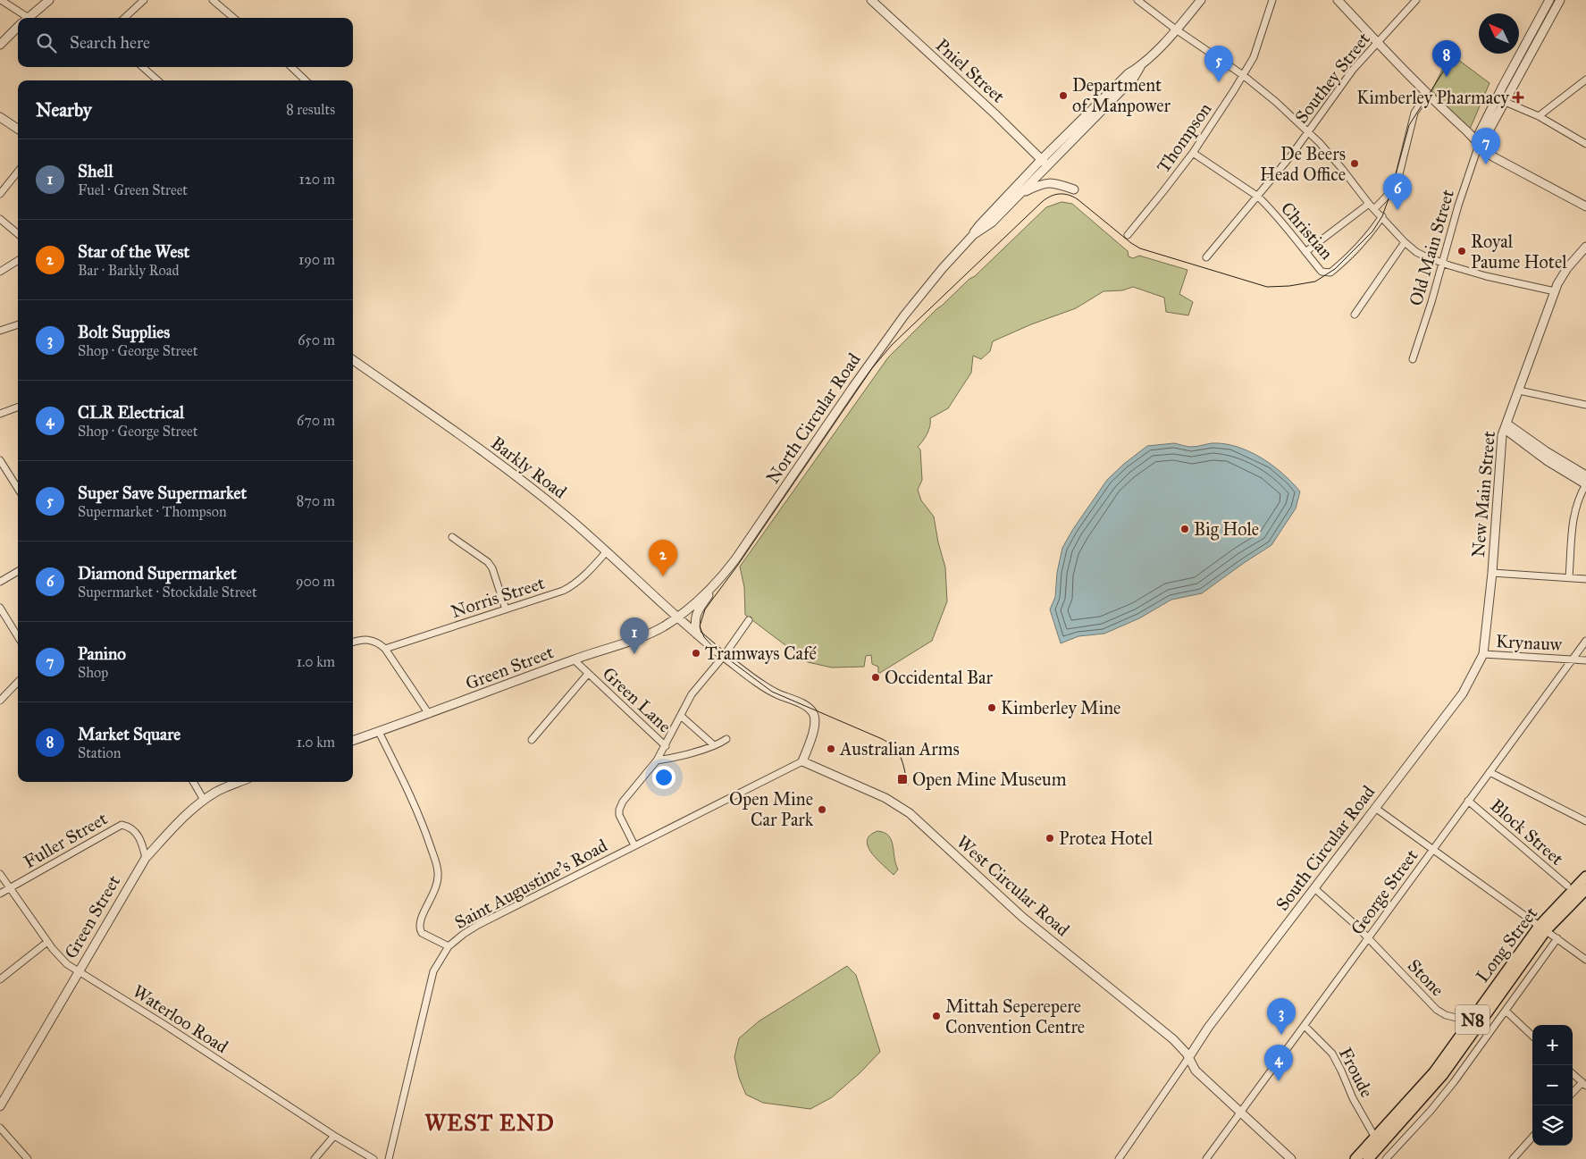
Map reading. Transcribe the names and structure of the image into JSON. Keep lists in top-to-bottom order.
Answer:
{
  "streets": {
    "highway": ["Long Street", "N8"],
    "street": [
      "Pniel Street",
      "Southey Street",
      "Thompson",
      "Christian",
      "Old Main Street",
      "North Circular Road",
      "Barkly Road",
      "New Main Street",
      "Norris Street",
      "Krynauw",
      "Green Street",
      "Green Lane",
      "Block Street",
      "Fuller Street",
      "South Circular Road",
      "Saint Augustine's Road",
      "West Circular Road",
      "George Street",
      "Stone",
      "Waterloo Road",
      "Froude"
    ]
  },
  "crossings": [
    ["Pniel Street", "North Circular Road"],
    ["Southey Street", "Christian"],
    ["Thompson", "Christian"],
    ["North Circular Road", "Barkly Road"],
    ["North Circular Road", "Green Street"],
    ["Barkly Road", "Norris Street"],
    ["Barkly Road", "Green Street"],
    ["Barkly Road", "Saint Augustine's Road"],
    ["Barkly Road", "West Circular Road"],
    ["New Main Street", "Krynauw"],
    ["New Main Street", "South Circular Road"],
    ["Krynauw", "South Circular Road"],
    ["Krynauw", "George Street"],
    ["Green Street", "Green Lane"],
    ["Green Street", "Fuller Street"],
    ["Green Street", "Waterloo Road"],
    ["Block Street", "George Street"],
    ["Fuller Street", "Waterloo Road"],
    ["South Circular Road", "West Circular Road"],
    ["South Circular Road", "Stone"],
    ["Saint Augustine's Road", "West Circular Road"],
    ["West Circular Road", "George Street"],
    ["George Street", "Stone"],
    ["George Street", "Froude"],
    ["Long Street", "Stone"],
    ["Long Street", "Froude"]
  ],
  "districts": ["WEST END"],
  "places": {
    "other": [
      "Department of Manpower",
      "De Beers Head Office",
      "Royal Paume Hotel",
      "Big Hole",
      "Tramways Café",
      "Occidental Bar",
      "Kimberley Mine",
      "Australian Arms",
      "Open Mine Car Park",
      "Protea Hotel",
      "Mittah Seperepere Convention Centre"
    ],
    "health": ["Kimberley Pharmacy"],
    "transit": ["Open Mine Museum"]
  },
  "north": "top left",
  "page": {
    "search": "Search here",
    "pins": [
      "8",
      "5",
      "7",
      "6",
      "2",
      "1",
      "3",
      "4"
    ],
    "heading": ["Nearby", "8 results"],
    "list": [
      {
        "mark": "1",
        "name": "Shell",
        "note": "Fuel · Green Street",
        "value": "120 m"
      },
      {
        "mark": "2",
        "name": "Star of the West",
        "note": "Bar · Barkly Road",
        "value": "190 m"
      },
      {
        "mark": "3",
        "name": "Bolt Supplies",
        "note": "Shop · George Street",
        "value": "650 m"
      },
      {
        "mark": "4",
        "name": "CLR Electrical",
        "note": "Shop · George Street",
        "value": "670 m"
      },
      {
        "mark": "5",
        "name": "Super Save Supermarket",
        "note": "Supermarket · Thompson",
        "value": "870 m"
      },
      {
        "mark": "6",
        "name": "Diamond Supermarket",
        "note": "Supermarket · Stockdale Street",
        "value": "900 m"
      },
      {
        "mark": "7",
        "name": "Panino",
        "note": "Shop",
        "value": "1.0 km"
      },
      {
        "mark": "8",
        "name": "Market Square",
        "note": "Station",
        "value": "1.0 km"
      }
    ],
    "map_buttons": ["+", "−"]
  }
}
